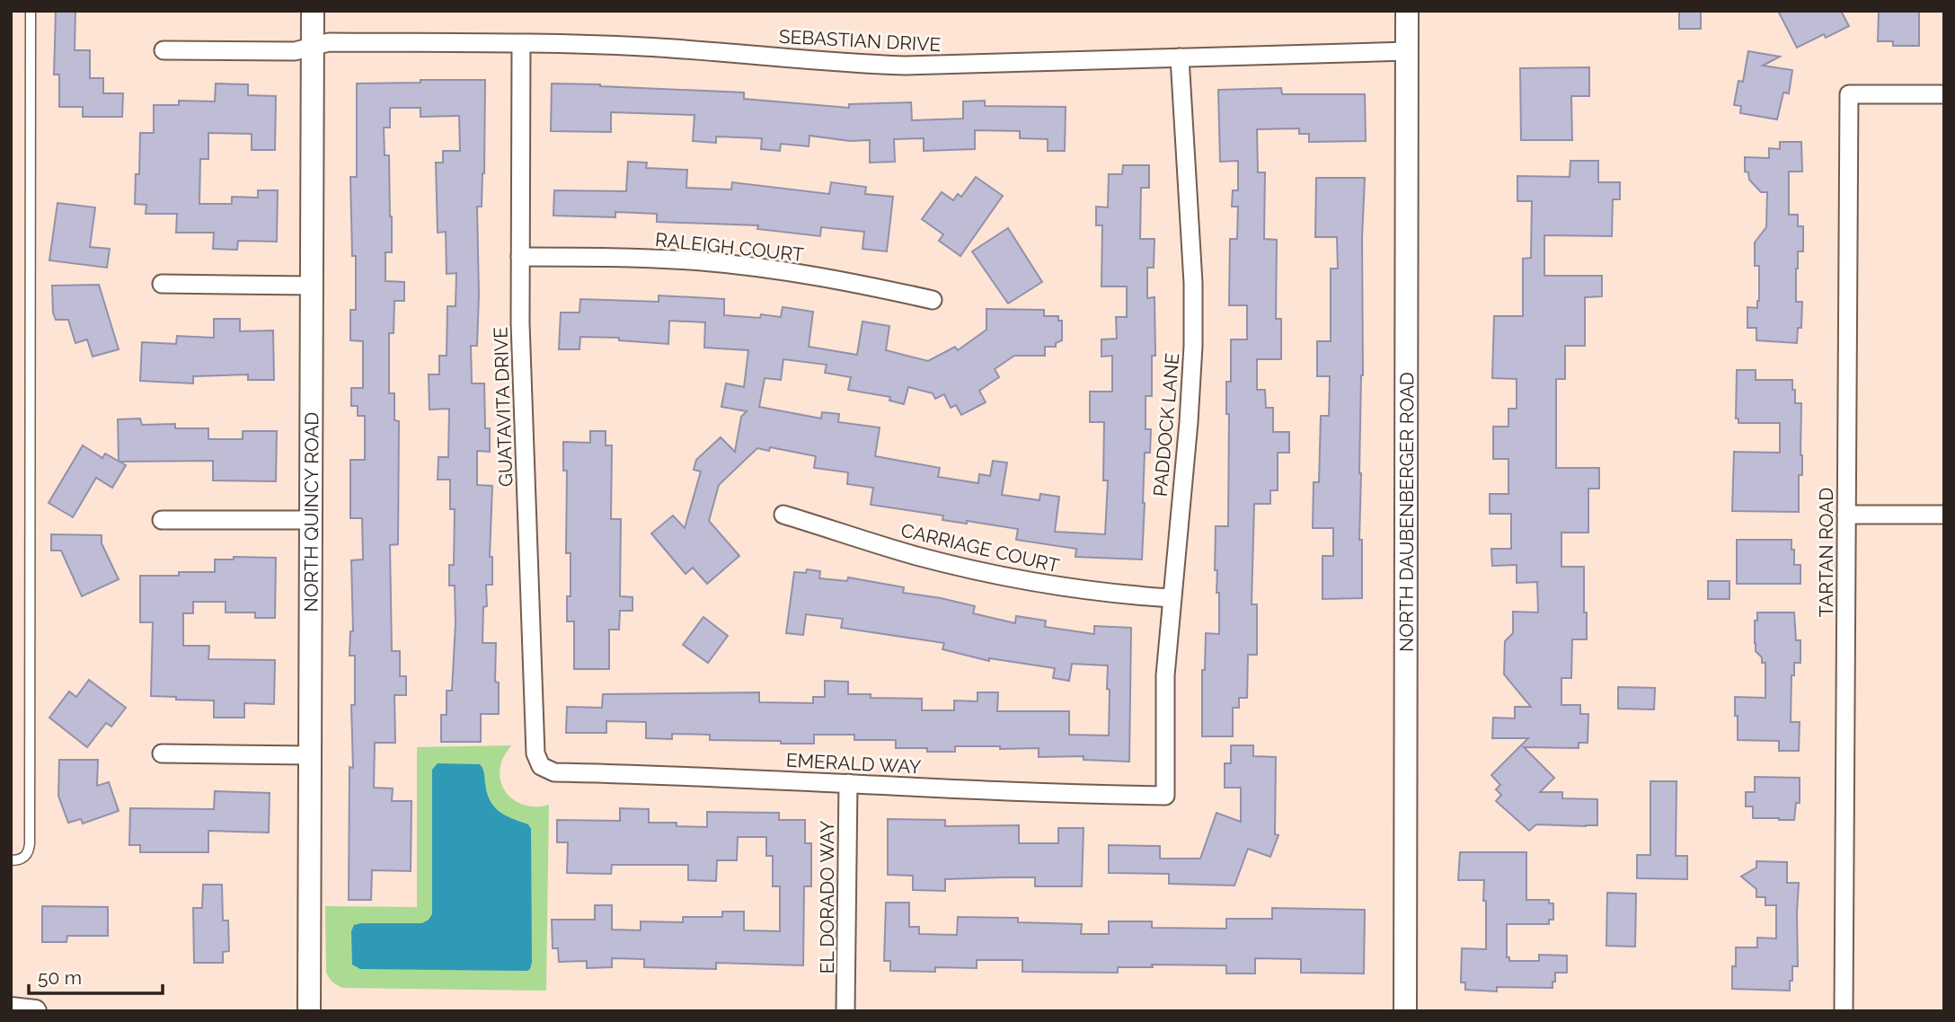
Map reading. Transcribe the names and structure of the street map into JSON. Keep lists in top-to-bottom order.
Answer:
{
  "streets": {
    "street": [
      "SEBASTIAN DRIVE",
      "RALEIGH COURT",
      "GUATAVITA DRIVE",
      "PADDOCK LANE",
      "NORTH QUINCY ROAD",
      "NORTH DAUBENBERGER ROAD",
      "CARRIAGE COURT",
      "TARTAN ROAD",
      "EMERALD WAY",
      "EL DORADO WAY"
    ]
  },
  "crossings": [
    ["SEBASTIAN DRIVE", "GUATAVITA DRIVE"],
    ["SEBASTIAN DRIVE", "PADDOCK LANE"],
    ["SEBASTIAN DRIVE", "NORTH QUINCY ROAD"],
    ["SEBASTIAN DRIVE", "NORTH DAUBENBERGER ROAD"],
    ["RALEIGH COURT", "GUATAVITA DRIVE"],
    ["GUATAVITA DRIVE", "EMERALD WAY"],
    ["PADDOCK LANE", "CARRIAGE COURT"],
    ["PADDOCK LANE", "EMERALD WAY"],
    ["EMERALD WAY", "EL DORADO WAY"]
  ],
  "scale_bar": "50 m"
}
